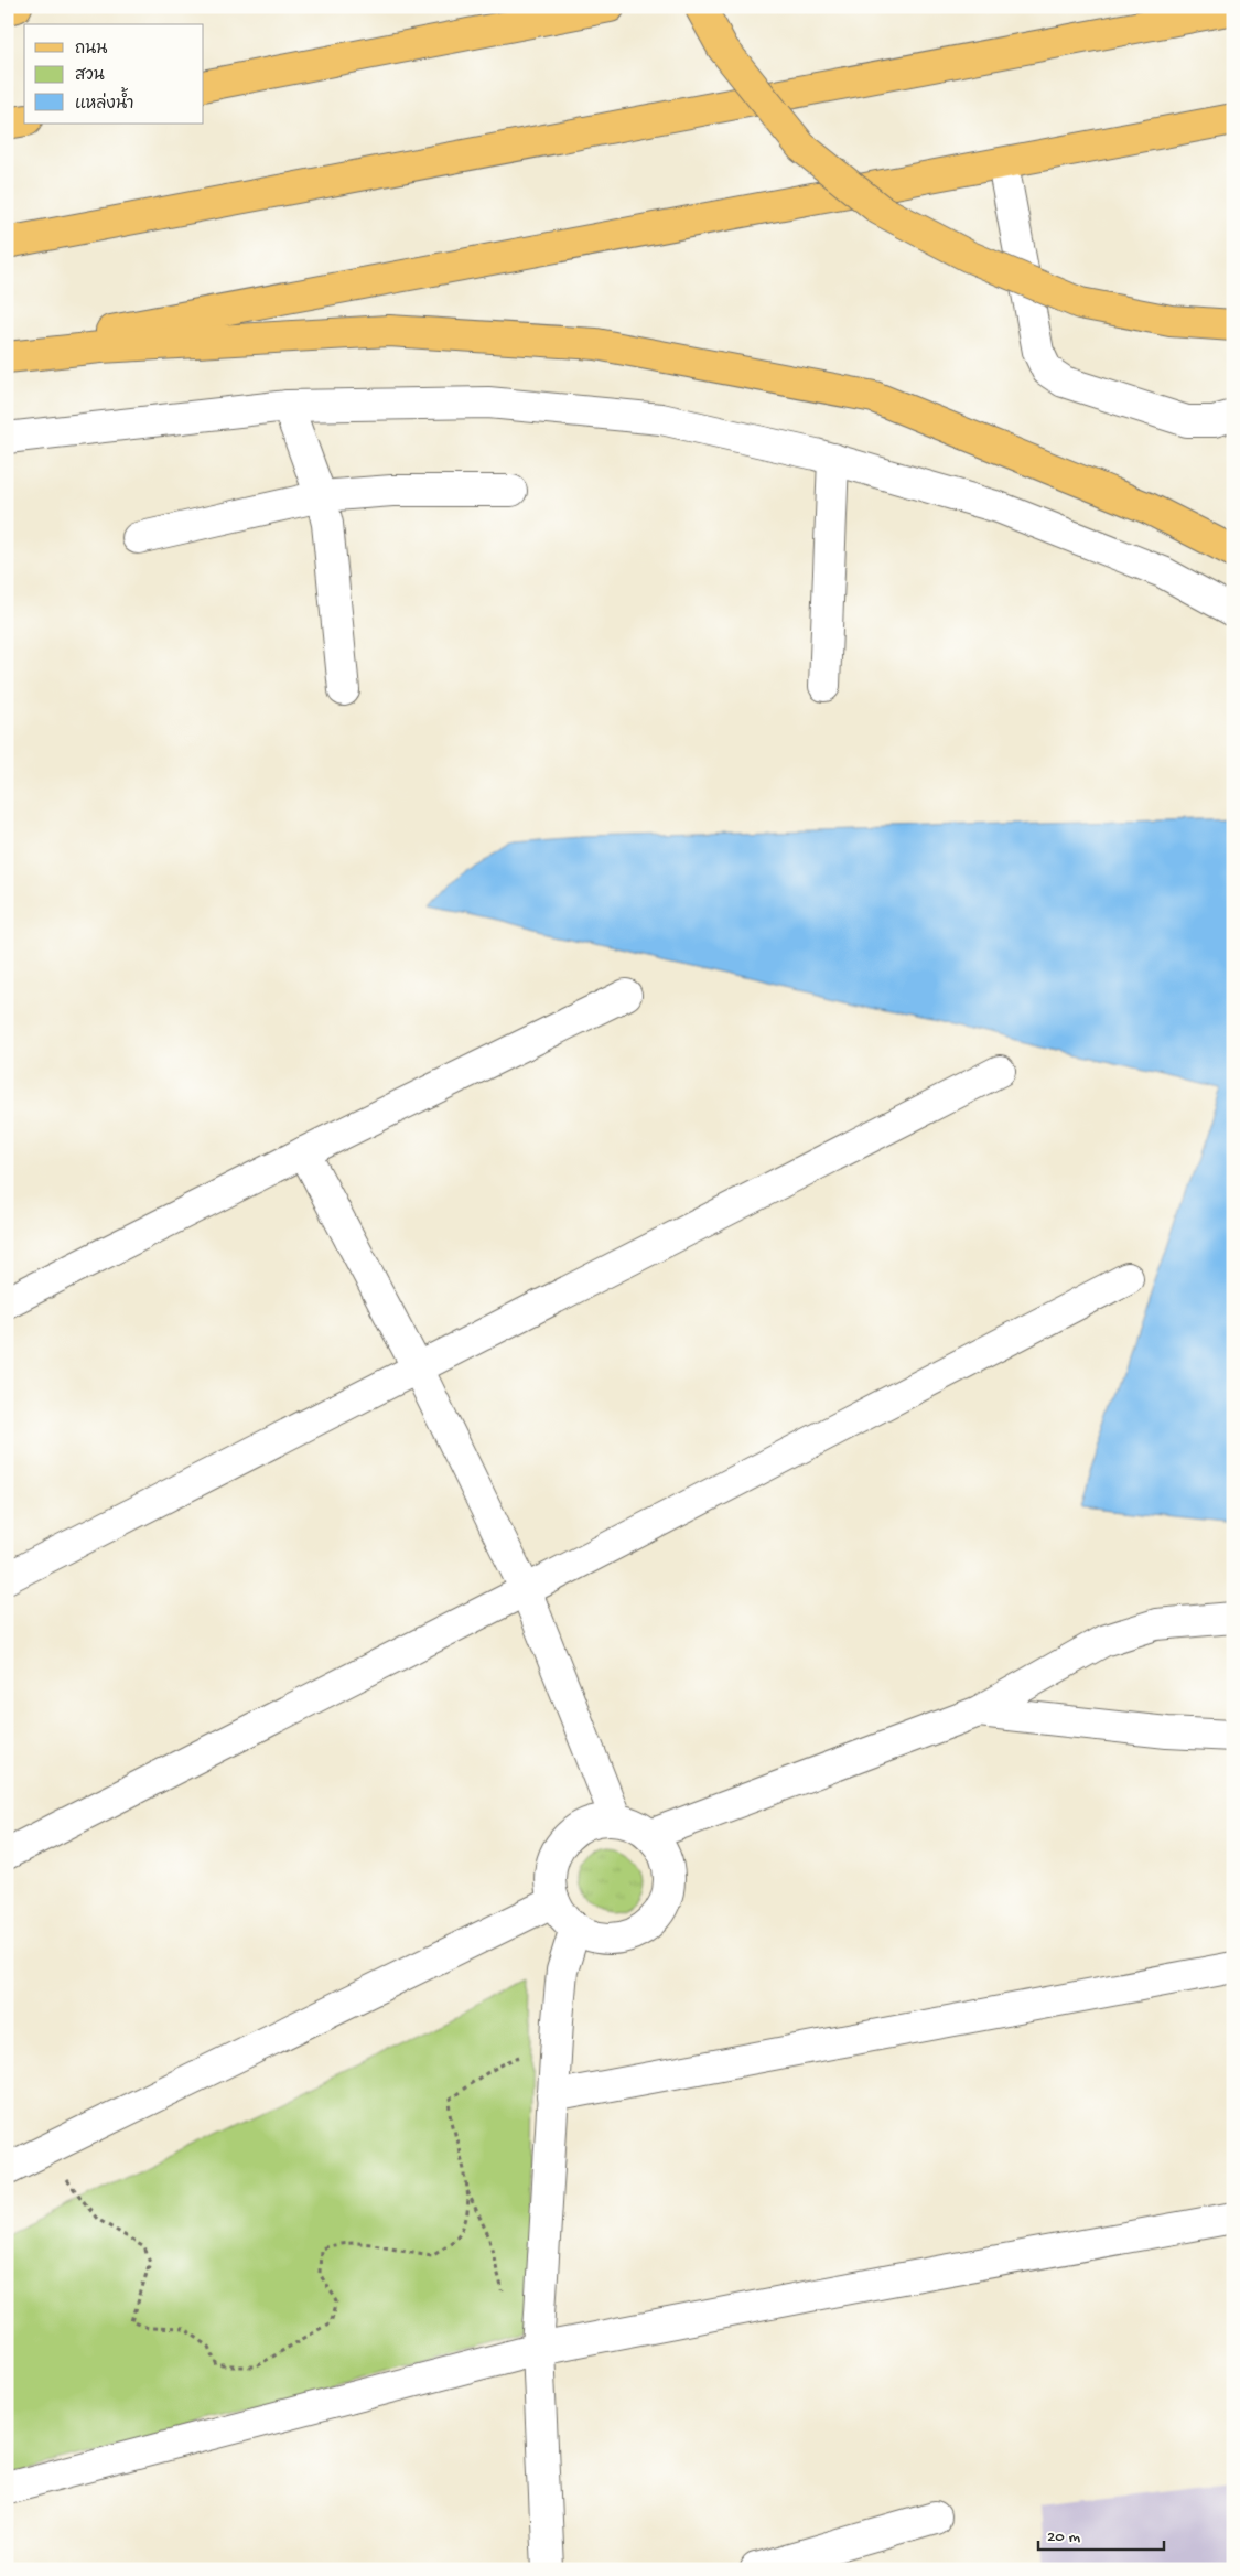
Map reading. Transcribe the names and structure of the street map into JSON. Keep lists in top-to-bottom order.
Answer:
{
  "legend": ["ถนน", "สวน", "แหล่งน้ำ"],
  "scale_bar": "20 m"
}
